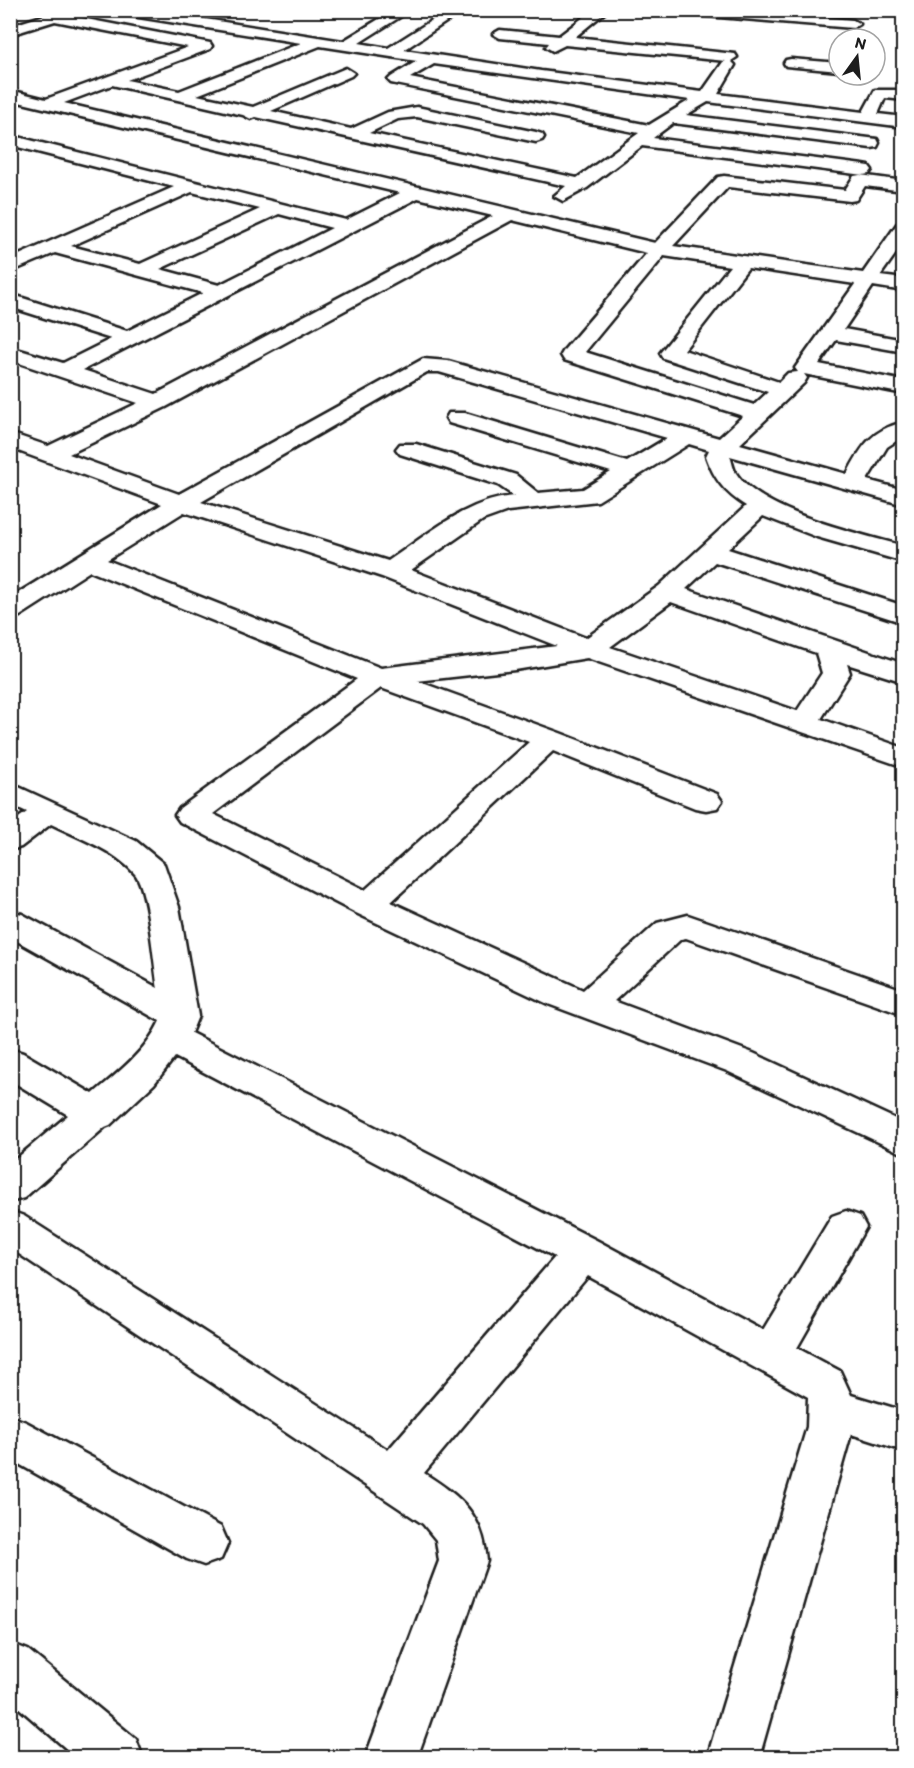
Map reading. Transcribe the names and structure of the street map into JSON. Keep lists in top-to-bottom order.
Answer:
{
  "north": "top"
}
